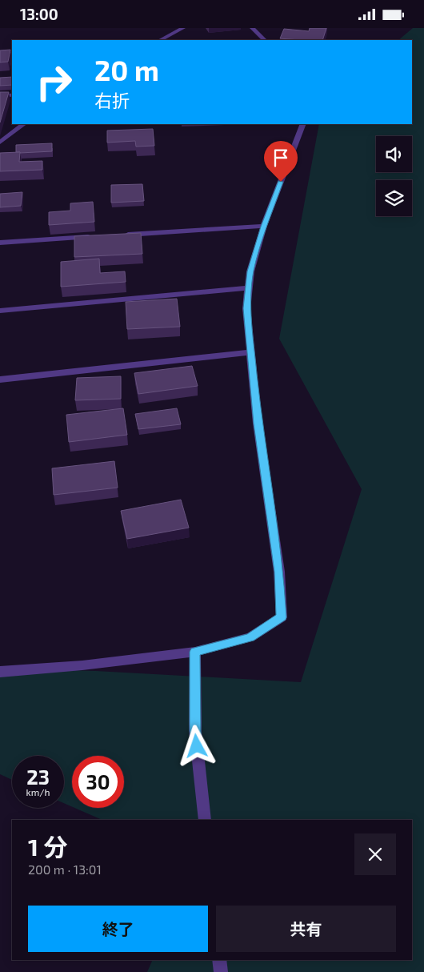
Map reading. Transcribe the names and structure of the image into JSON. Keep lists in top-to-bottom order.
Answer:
{
  "page": {
    "status": "13:00",
    "turn": ["20 m", "右折"],
    "speed": "23 km/h",
    "limit": "30",
    "heading": ["1 分", "200 m · 13:01"],
    "buttons": ["終了", "共有"]
  }
}
